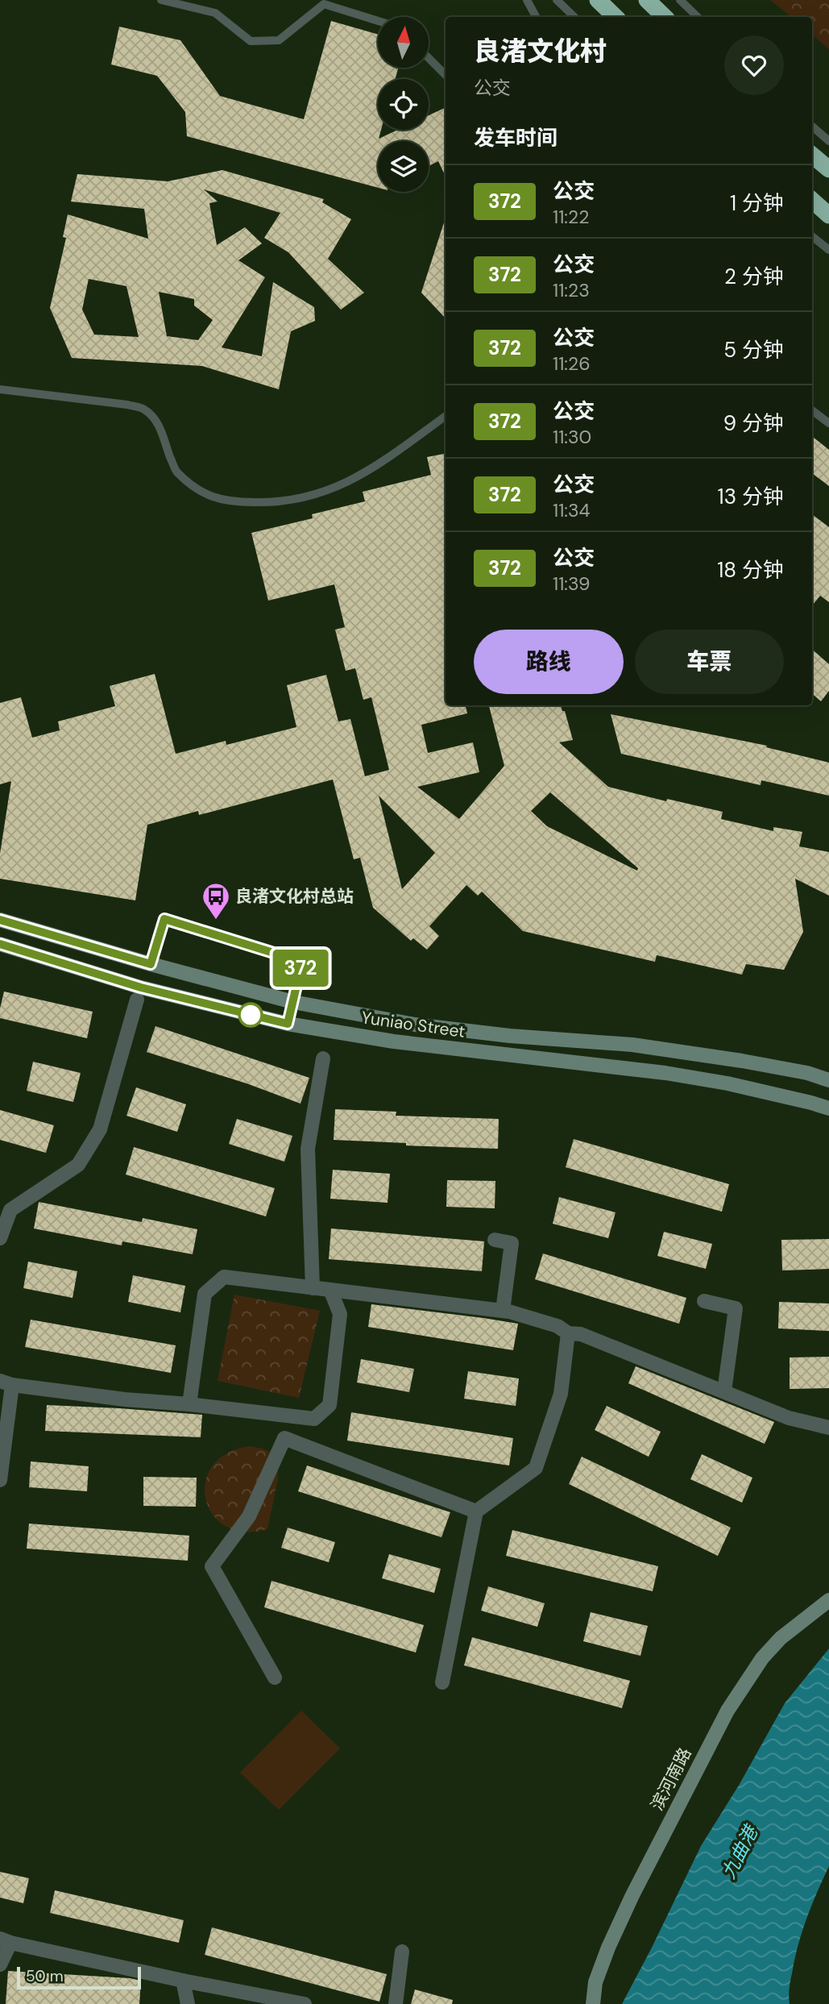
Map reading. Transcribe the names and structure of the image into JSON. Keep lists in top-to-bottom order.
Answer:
{
  "streets": {
    "main road": ["Yuniao Street", "滨河南路"]
  },
  "water": ["九曲港"],
  "places": {
    "bus stop": ["良渚文化村总站"]
  },
  "lines": ["bus line 372"],
  "scale_bar": "50 m",
  "north": "top",
  "page": {
    "on_map": "372",
    "heading": [
      ["良渚文化村", "公交"],
      "发车时间"
    ],
    "list": [
      {
        "mark": "372",
        "name": "公交",
        "note": "11:22",
        "value": "1 分钟"
      },
      {
        "mark": "372",
        "name": "公交",
        "note": "11:23",
        "value": "2 分钟"
      },
      {
        "mark": "372",
        "name": "公交",
        "note": "11:26",
        "value": "5 分钟"
      },
      {
        "mark": "372",
        "name": "公交",
        "note": "11:30",
        "value": "9 分钟"
      },
      {
        "mark": "372",
        "name": "公交",
        "note": "11:34",
        "value": "13 分钟"
      },
      {
        "mark": "372",
        "name": "公交",
        "note": "11:39",
        "value": "18 分钟"
      }
    ],
    "buttons": ["路线", "车票"],
    "scale": "50 m"
  }
}
